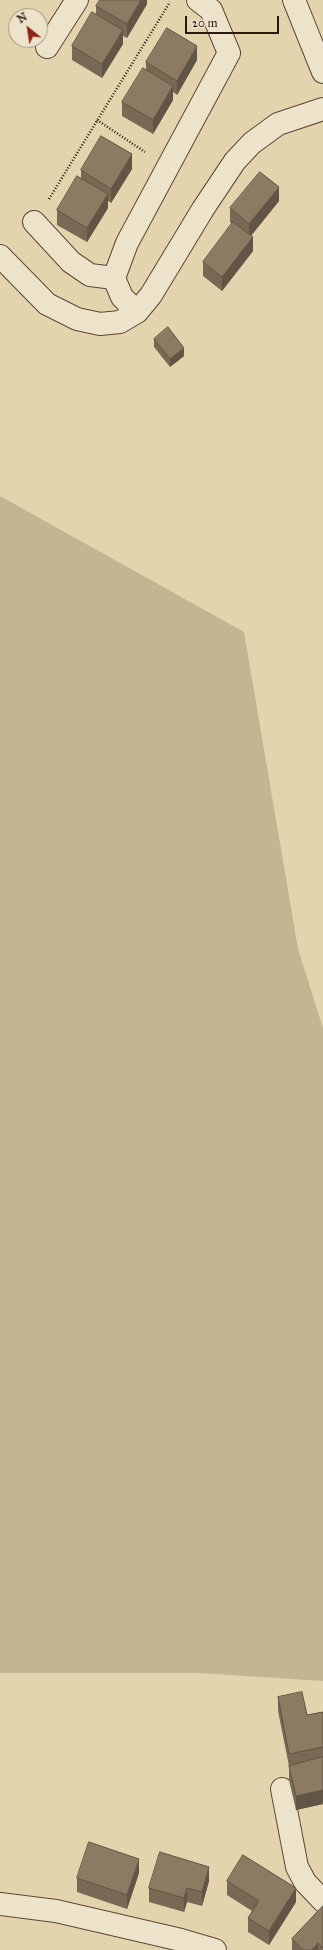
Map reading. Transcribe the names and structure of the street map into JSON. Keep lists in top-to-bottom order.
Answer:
{
  "scale_bar": "20 m",
  "north": "top left"
}
